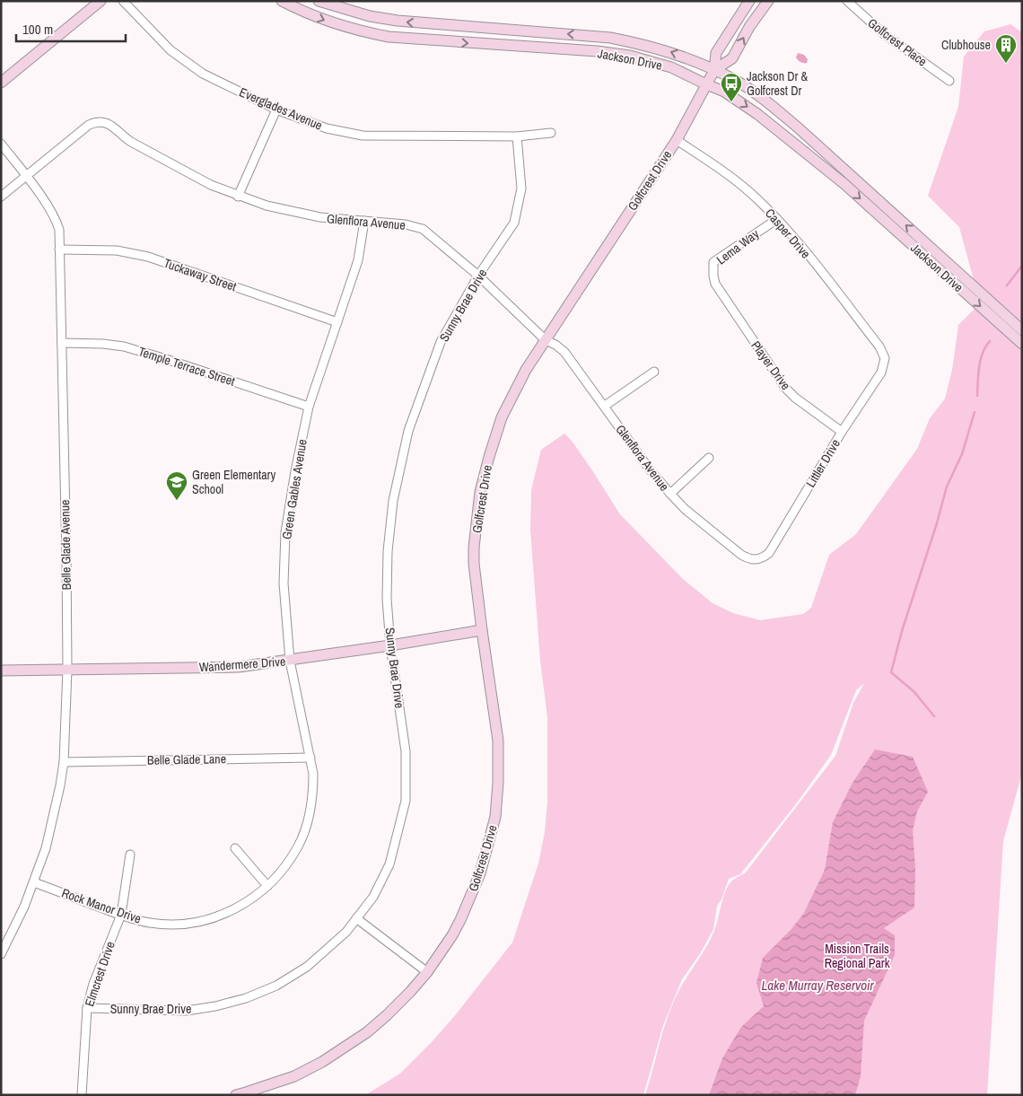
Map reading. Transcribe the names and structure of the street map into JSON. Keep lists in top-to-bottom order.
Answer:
{
  "streets": {
    "main road": ["Jackson Drive", "Golfcrest Drive", "Wandermere Drive"],
    "street": [
      "Golfcrest Place",
      "Everglades Avenue",
      "Glenflora Avenue",
      "Casper Drive",
      "Lema Way",
      "Tuckaway Street",
      "Sunny Brae Drive",
      "Player Drive",
      "Temple Terrace Street",
      "Littler Drive",
      "Green Gables Avenue",
      "Belle Glade Avenue",
      "Belle Glade Lane",
      "Rock Manor Drive",
      "Elmcrest Drive"
    ]
  },
  "crossings": [
    ["Jackson Drive", "Golfcrest Drive"],
    ["Everglades Avenue", "Sunny Brae Drive"],
    ["Golfcrest Drive", "Glenflora Avenue"],
    ["Golfcrest Drive", "Casper Drive"],
    ["Golfcrest Drive", "Wandermere Drive"],
    ["Glenflora Avenue", "Sunny Brae Drive"],
    ["Glenflora Avenue", "Littler Drive"],
    ["Glenflora Avenue", "Green Gables Avenue"],
    ["Glenflora Avenue", "Belle Glade Avenue"],
    ["Casper Drive", "Lema Way"],
    ["Casper Drive", "Littler Drive"],
    ["Lema Way", "Player Drive"],
    ["Tuckaway Street", "Green Gables Avenue"],
    ["Tuckaway Street", "Belle Glade Avenue"],
    ["Sunny Brae Drive", "Wandermere Drive"],
    ["Sunny Brae Drive", "Elmcrest Drive"],
    ["Player Drive", "Littler Drive"],
    ["Temple Terrace Street", "Green Gables Avenue"],
    ["Temple Terrace Street", "Belle Glade Avenue"],
    ["Green Gables Avenue", "Wandermere Drive"],
    ["Green Gables Avenue", "Belle Glade Lane"],
    ["Green Gables Avenue", "Rock Manor Drive"],
    ["Belle Glade Avenue", "Wandermere Drive"],
    ["Belle Glade Avenue", "Belle Glade Lane"],
    ["Belle Glade Avenue", "Rock Manor Drive"],
    ["Rock Manor Drive", "Elmcrest Drive"]
  ],
  "water": ["Lake Murray Reservoir"],
  "parks": ["Mission Trails Regional Park"],
  "places": {
    "building": ["Clubhouse"],
    "bus stop": ["Jackson Dr & Golfcrest Dr"],
    "school or university": ["Green Elementary School"]
  },
  "scale_bar": "100 m"
}
